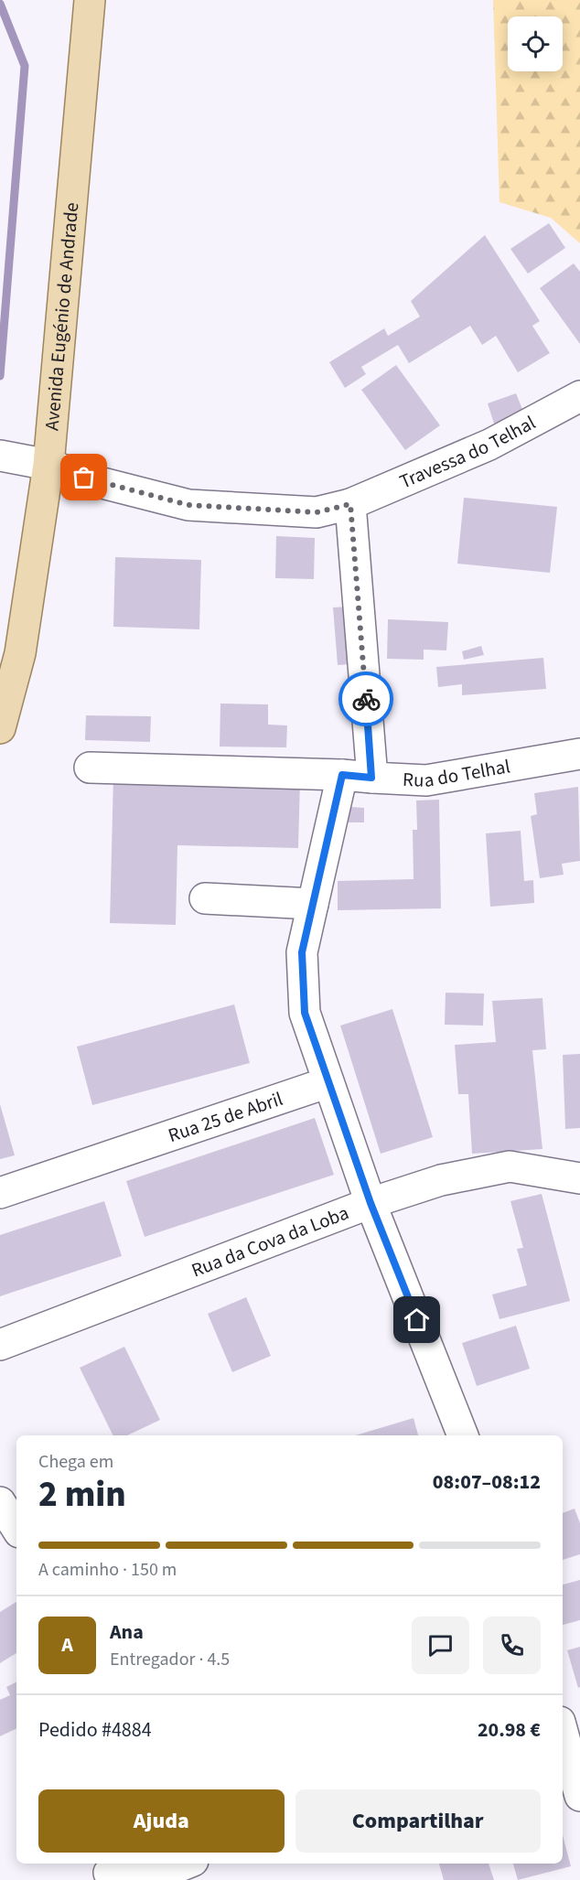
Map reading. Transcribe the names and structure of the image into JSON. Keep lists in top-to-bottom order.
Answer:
{
  "streets": {
    "main road": ["Avenida Eugénio de Andrade"],
    "street": [
      "Travessa do Telhal",
      "Rua do Telhal",
      "Rua 25 de Abril",
      "Rua da Cova da Loba"
    ]
  },
  "page": {
    "heading": ["2 min", "Chega em", "08:07–08:12"],
    "panel": [
      "Ana",
      "Entregador · 4.5",
      "Pedido #4884",
      "20.98 €"
    ],
    "bar": "A caminho · 150 m",
    "round": "A",
    "buttons": ["Ajuda", "Compartilhar"]
  }
}
